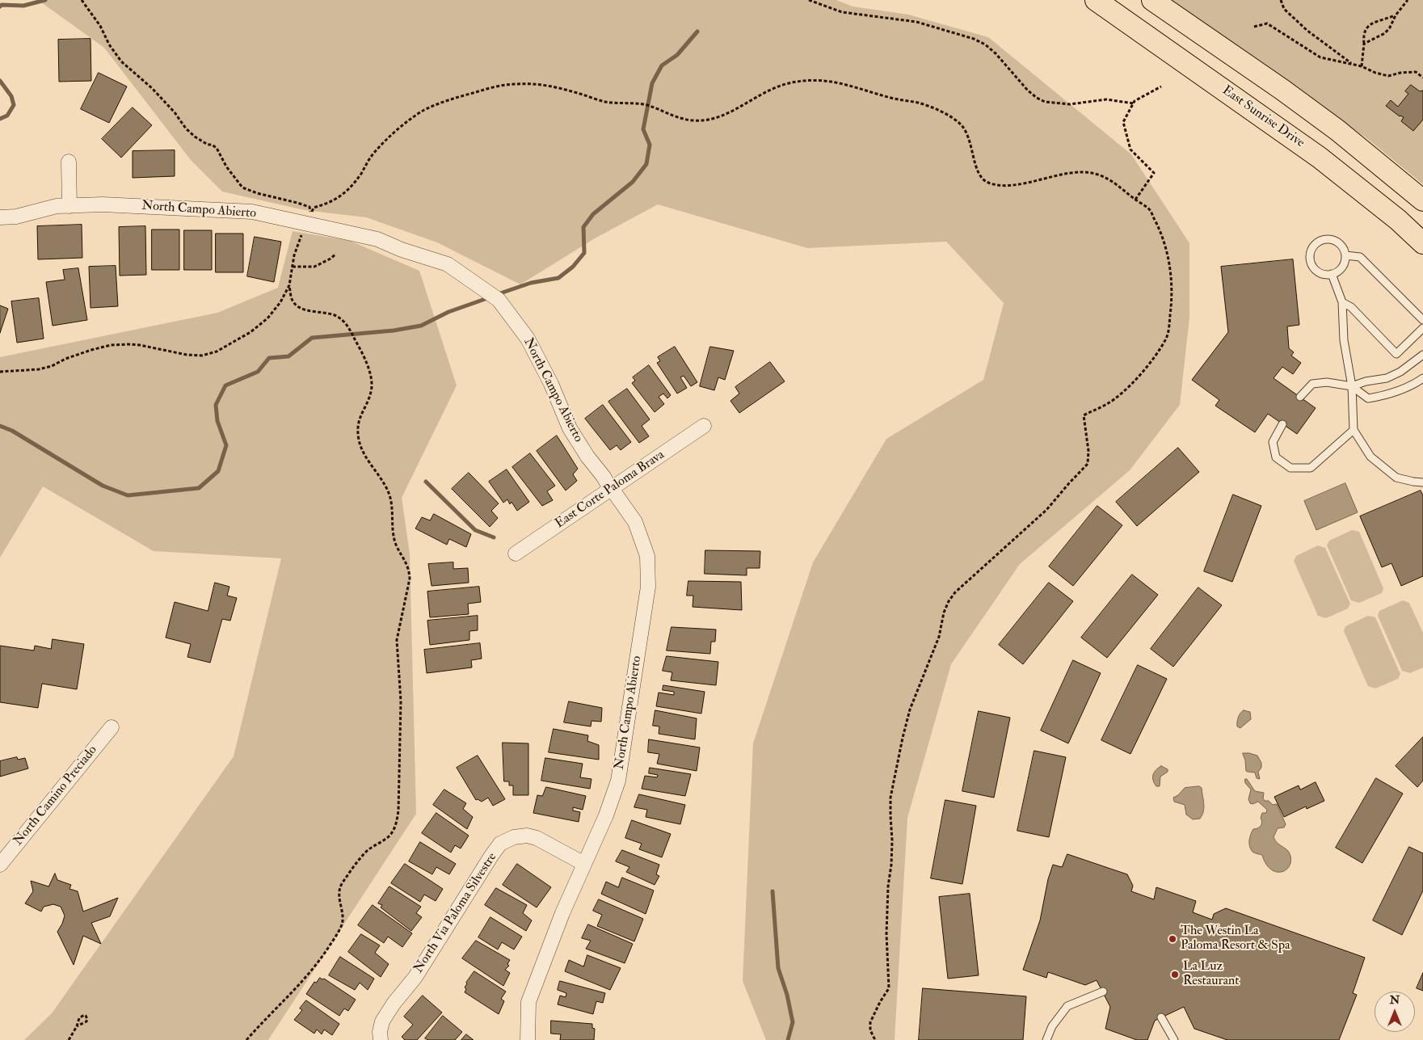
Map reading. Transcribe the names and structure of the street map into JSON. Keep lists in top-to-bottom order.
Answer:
{
  "streets": {
    "main road": ["East Sunrise Drive"],
    "street": [
      "North Campo Abierto",
      "East Corte Paloma Brava",
      "North Camino Preciado",
      "North Via Paloma Silvestre"
    ]
  },
  "crossings": [
    ["North Campo Abierto", "East Corte Paloma Brava"],
    ["North Campo Abierto", "North Via Paloma Silvestre"]
  ],
  "places": ["The Westin La Paloma Resort & Spa", "La Luz Restaurant"],
  "north": "top"
}
